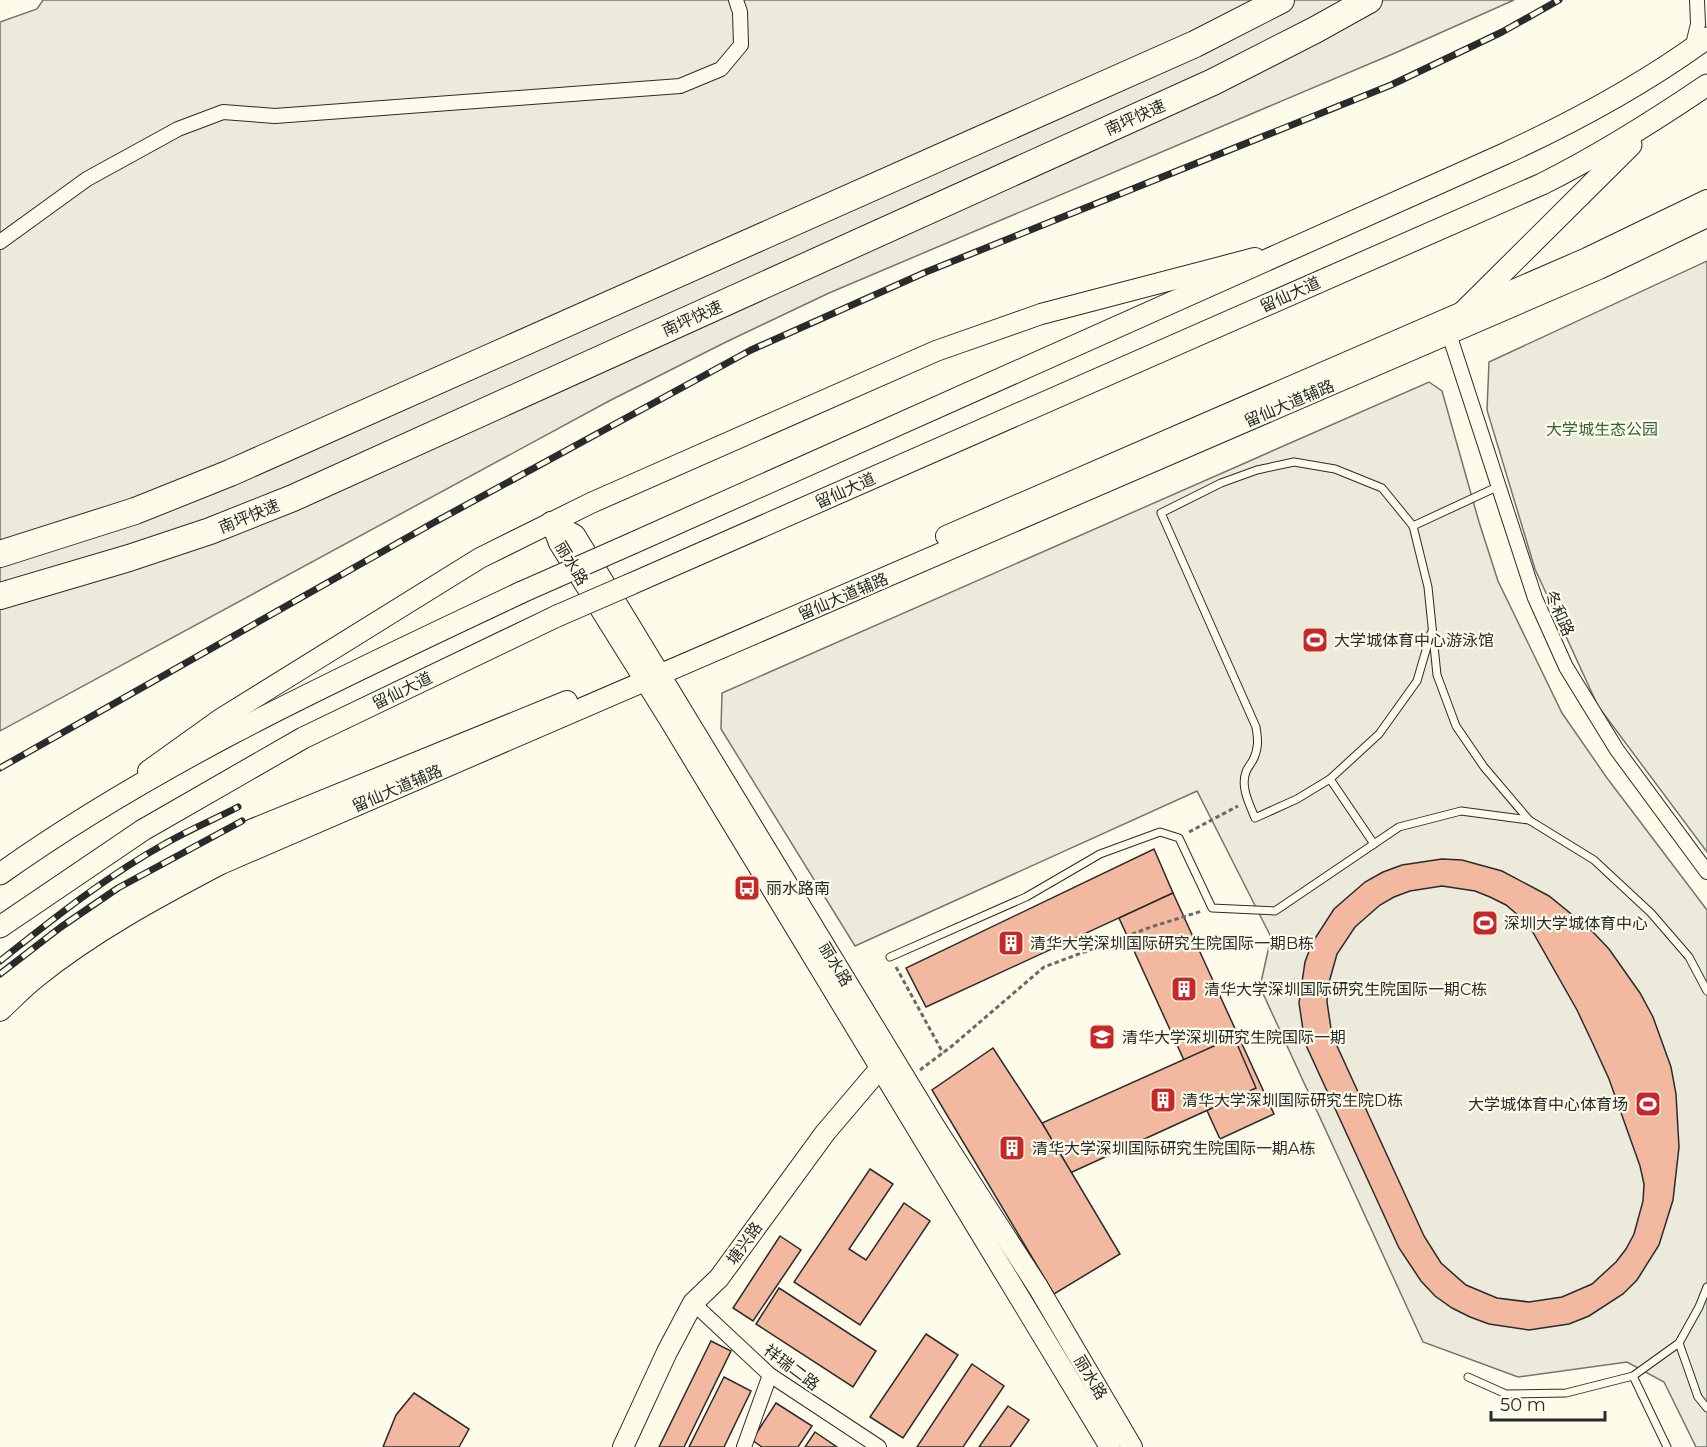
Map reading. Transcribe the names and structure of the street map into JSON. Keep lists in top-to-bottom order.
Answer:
{
  "streets": {
    "highway": ["南坪快速"],
    "main road": [
      "留仙大道",
      "留仙大道辅路",
      "丽水路",
      "塘兴路"
    ],
    "street": ["冬和路", "祥瑞二路"]
  },
  "crossings": [
    ["留仙大道辅路", "丽水路"],
    ["留仙大道辅路", "冬和路"],
    ["丽水路", "塘兴路"],
    ["塘兴路", "祥瑞二路"]
  ],
  "parks": ["大学城生态公园"],
  "places": {
    "sports": ["大学城体育中心游泳馆", "深圳大学城体育中心", "大学城体育中心体育场"],
    "bus stop": ["丽水路南"],
    "building": [
      "清华大学深圳国际研究生院国际一期B栋",
      "清华大学深圳国际研究生院国际一期C栋",
      "清华大学深圳国际研究生院D栋",
      "清华大学深圳国际研究生院国际一期A栋"
    ],
    "school or university": ["清华大学深圳研究生院国际一期"]
  },
  "scale_bar": "50 m"
}
